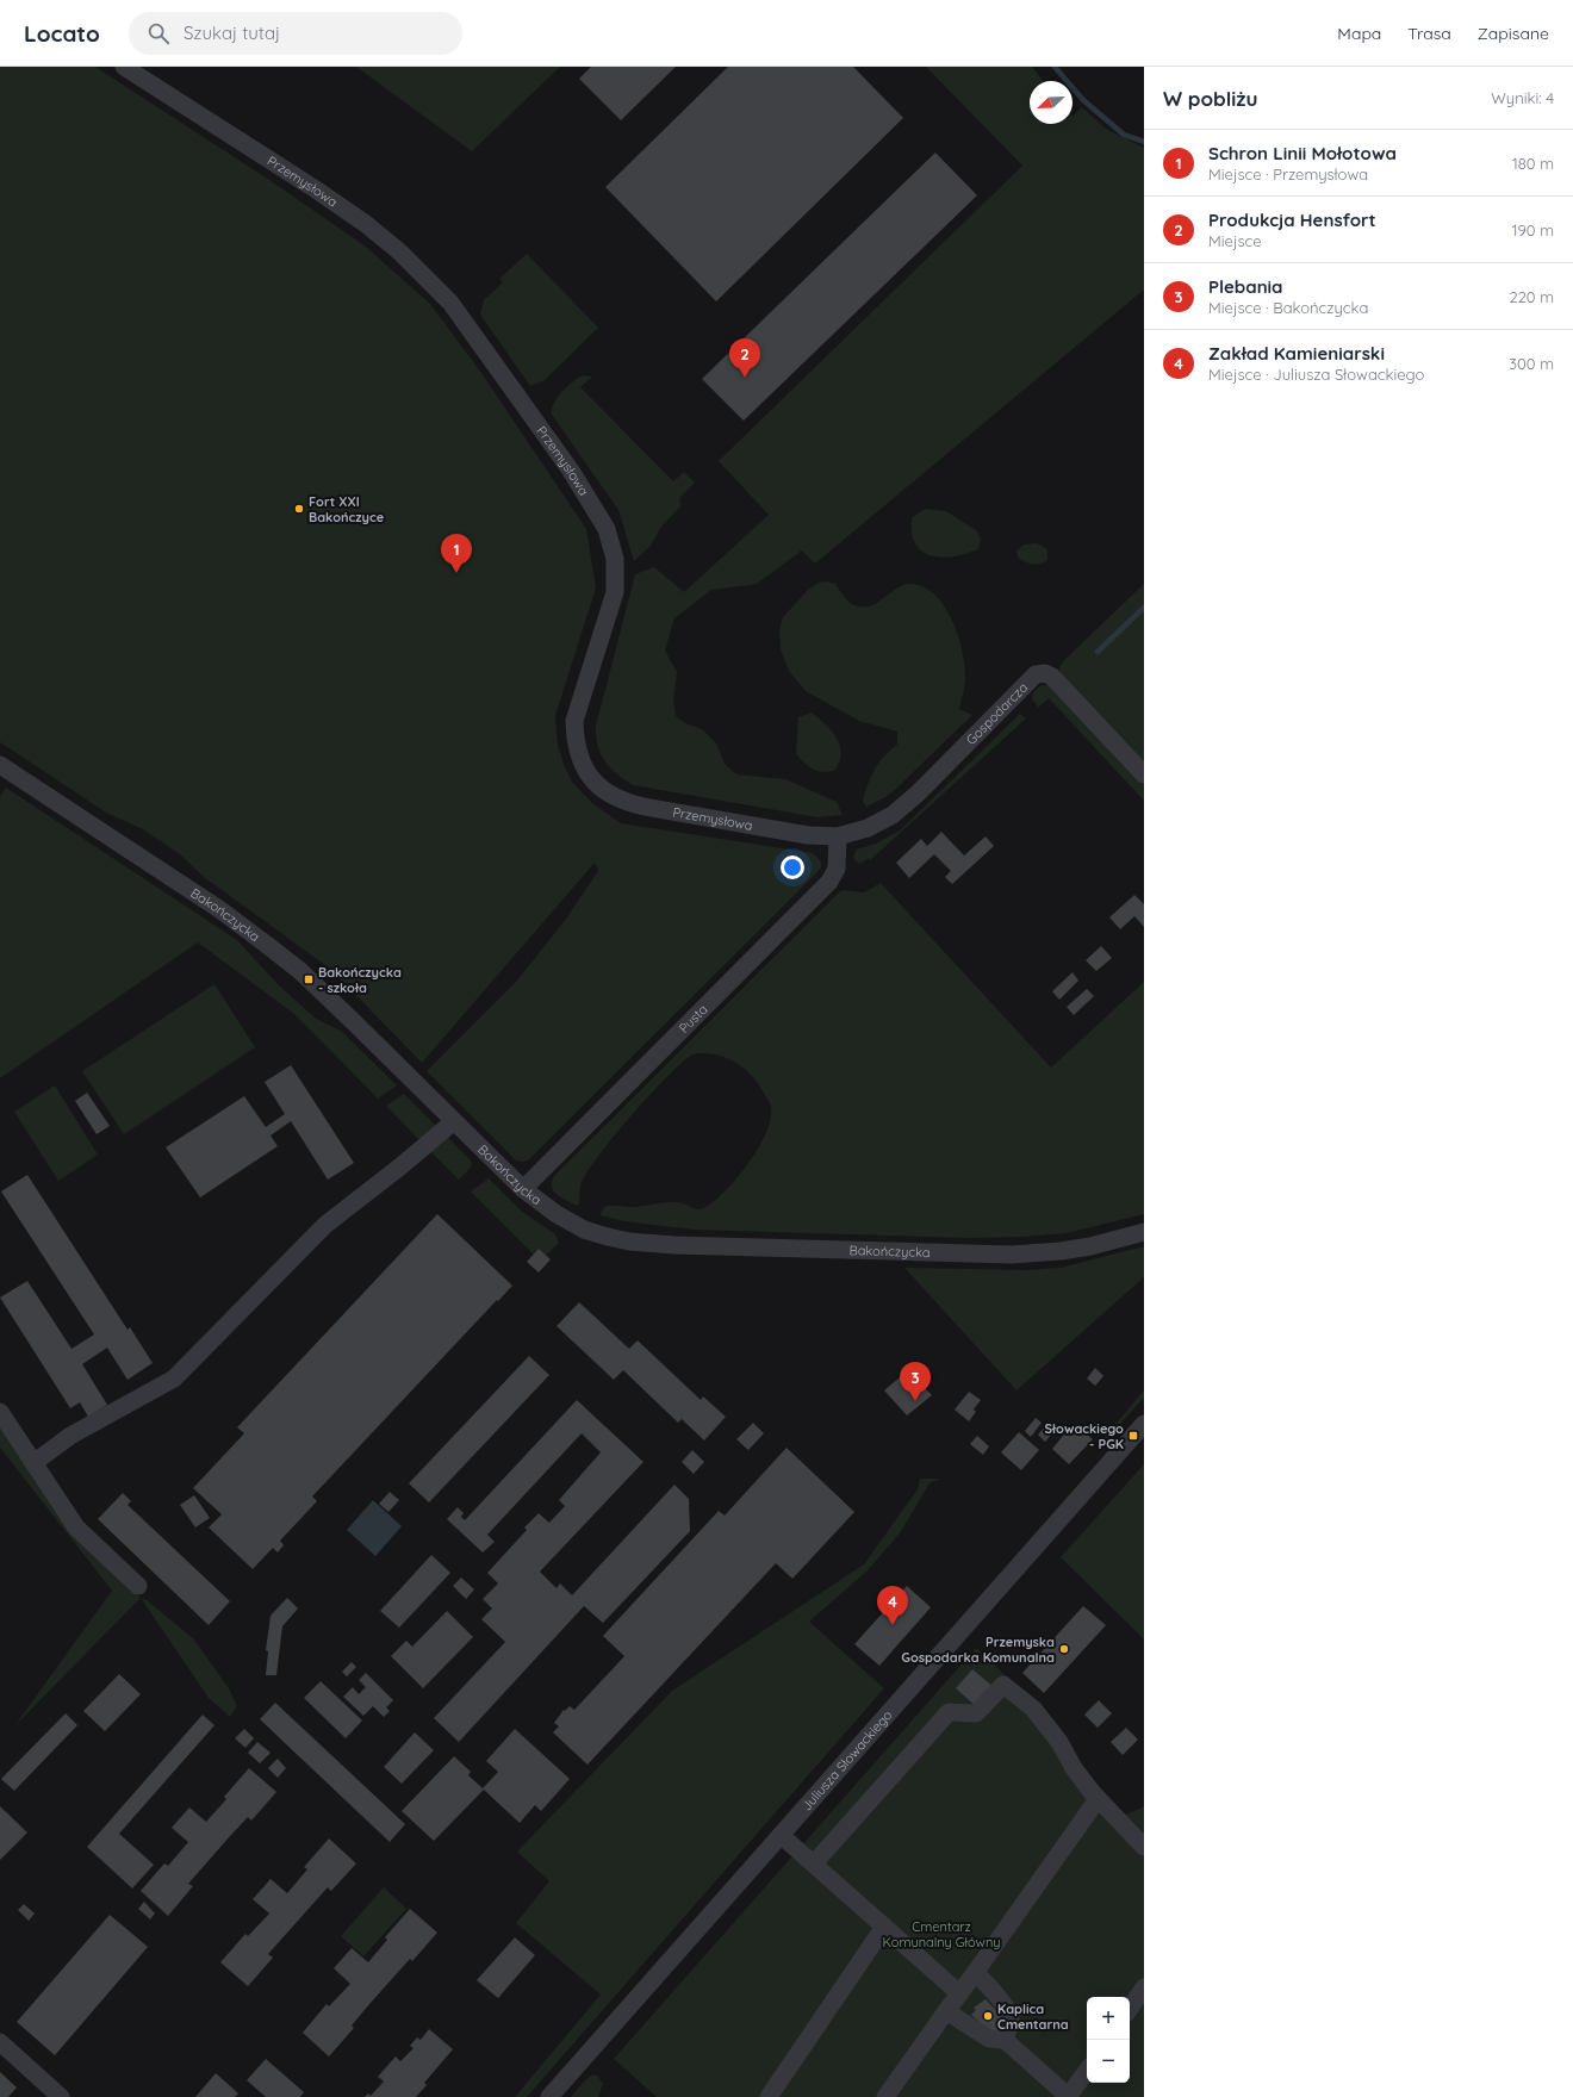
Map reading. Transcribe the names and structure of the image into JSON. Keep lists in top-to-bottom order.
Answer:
{
  "streets": {
    "street": [
      "Przemysłowa",
      "Gospodarcza",
      "Bakończycka",
      "Pusta",
      "Juliusza Słowackiego"
    ]
  },
  "crossings": [
    ["Przemysłowa", "Gospodarcza"],
    ["Przemysłowa", "Pusta"],
    ["Gospodarcza", "Pusta"],
    ["Bakończycka", "Pusta"]
  ],
  "parks": ["Cmentarz Komunalny Główny"],
  "places": {
    "other": ["Fort XXI Bakończyce", "Przemyska Gospodarka Komunalna", "Kaplica Cmentarna"],
    "transit": ["Bakończycka - szkoła", "Słowackiego - PGK"]
  },
  "north": "bottom left",
  "page": {
    "header": "Locato",
    "search": "Szukaj tutaj",
    "nav": ["Mapa", "Trasa", "Zapisane"],
    "heading": ["W pobliżu", "Wyniki: 4"],
    "list": [
      {
        "mark": "1",
        "name": "Schron Linii Mołotowa",
        "note": "Miejsce · Przemysłowa",
        "value": "180 m"
      },
      {
        "mark": "2",
        "name": "Produkcja Hensfort",
        "note": "Miejsce",
        "value": "190 m"
      },
      {
        "mark": "3",
        "name": "Plebania",
        "note": "Miejsce · Bakończycka",
        "value": "220 m"
      },
      {
        "mark": "4",
        "name": "Zakład Kamieniarski",
        "note": "Miejsce · Juliusza Słowackiego",
        "value": "300 m"
      }
    ],
    "pins": [
      "2",
      "1",
      "3",
      "4"
    ],
    "map_buttons": ["+", "−"]
  }
}
